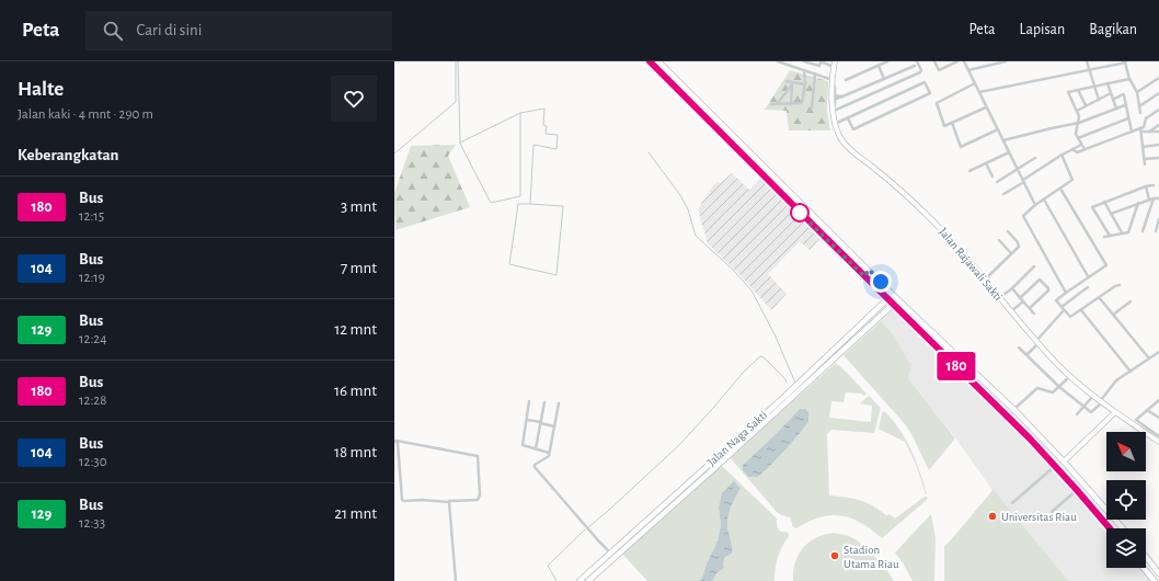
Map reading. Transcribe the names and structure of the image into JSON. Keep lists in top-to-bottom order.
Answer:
{
  "streets": {
    "main road": ["Jalan Rajawali Sakti", "Jalan Naga Sakti"]
  },
  "places": ["Universitas Riau", "Stadion Utama Riau"],
  "lines": ["bus line 180"],
  "north": "top left",
  "page": {
    "header": "Peta",
    "search": "Cari di sini",
    "nav": ["Peta", "Lapisan", "Bagikan"],
    "heading": [
      ["Halte", "Jalan kaki · 4 mnt · 290 m"],
      "Keberangkatan"
    ],
    "on_map": "180",
    "list": [
      {
        "mark": "180",
        "name": "Bus",
        "note": "12:15",
        "value": "3 mnt"
      },
      {
        "mark": "104",
        "name": "Bus",
        "note": "12:19",
        "value": "7 mnt"
      },
      {
        "mark": "129",
        "name": "Bus",
        "note": "12:24",
        "value": "12 mnt"
      },
      {
        "mark": "180",
        "name": "Bus",
        "note": "12:28",
        "value": "16 mnt"
      },
      {
        "mark": "104",
        "name": "Bus",
        "note": "12:30",
        "value": "18 mnt"
      },
      {
        "mark": "129",
        "name": "Bus",
        "note": "12:33",
        "value": "21 mnt"
      }
    ]
  }
}
